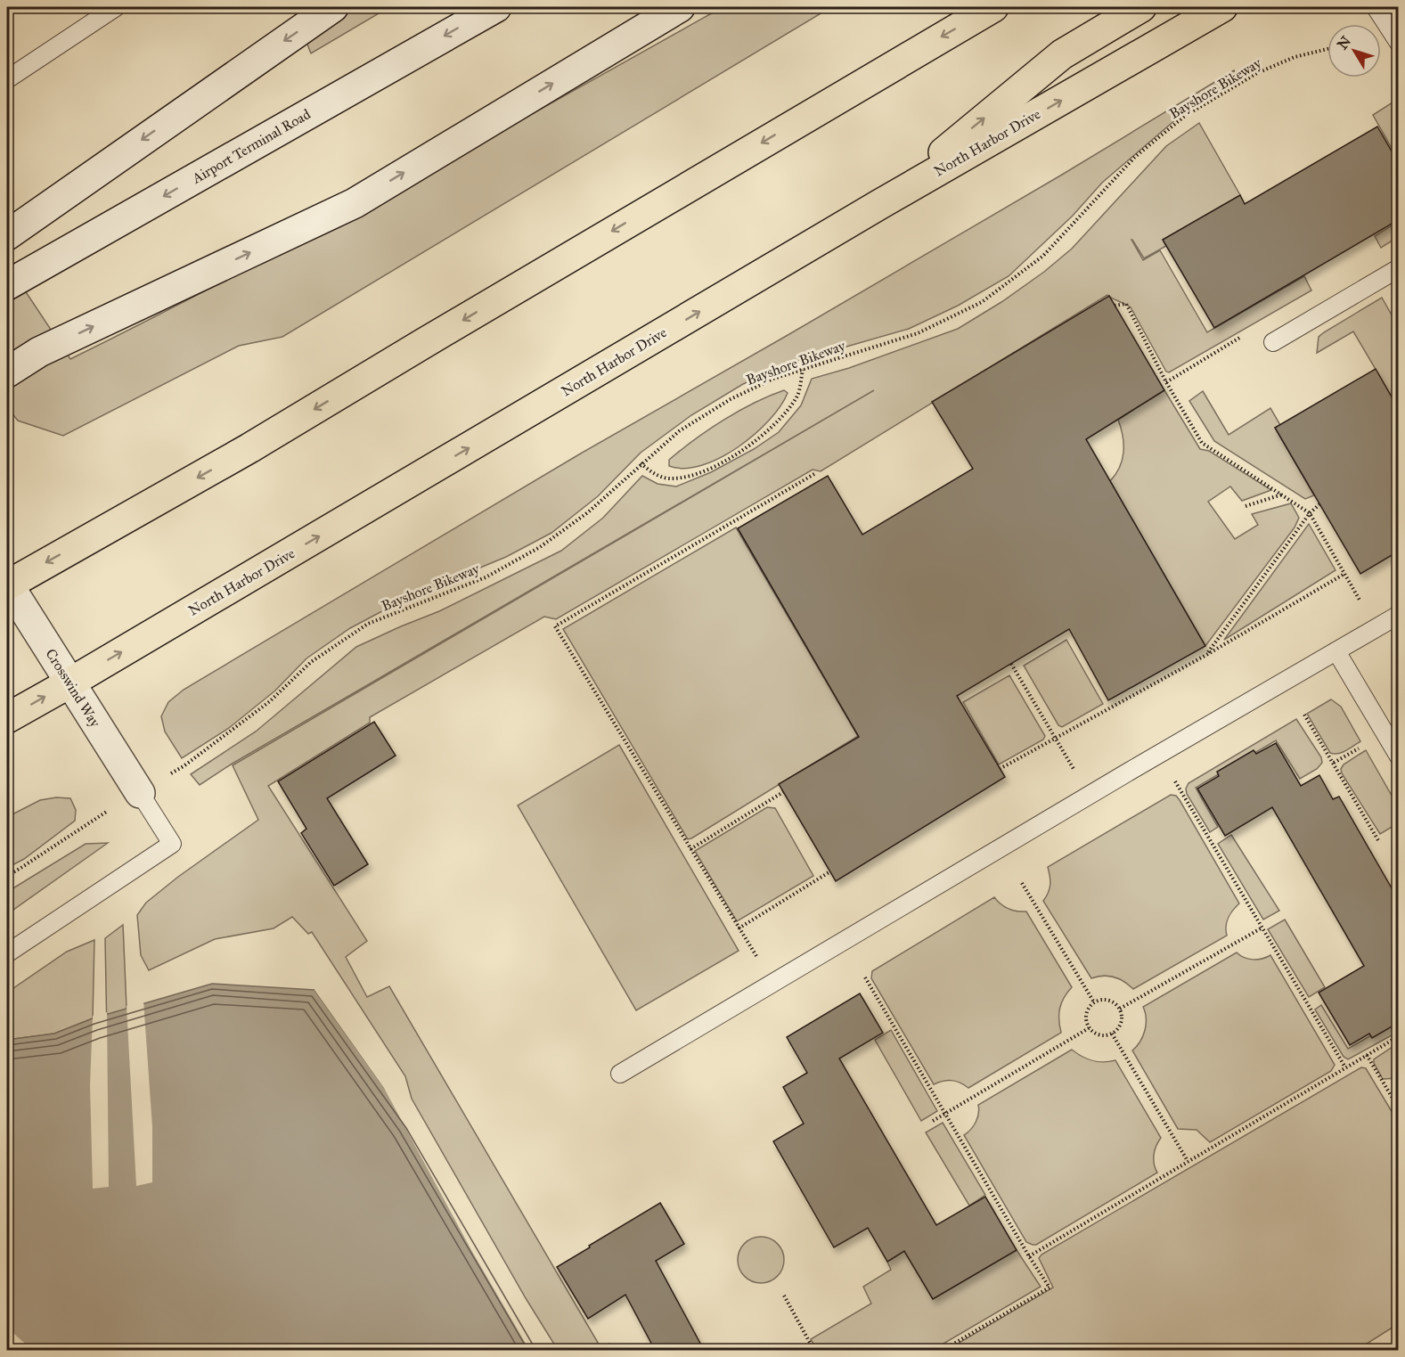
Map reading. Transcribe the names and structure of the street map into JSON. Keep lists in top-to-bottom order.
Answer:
{
  "streets": {
    "main road": ["North Harbor Drive", "Airport Terminal Road", "Crosswind Way"],
    "path": ["Bayshore Bikeway"]
  },
  "crossings": [
    ["North Harbor Drive", "Crosswind Way"]
  ],
  "north": "top left"
}
